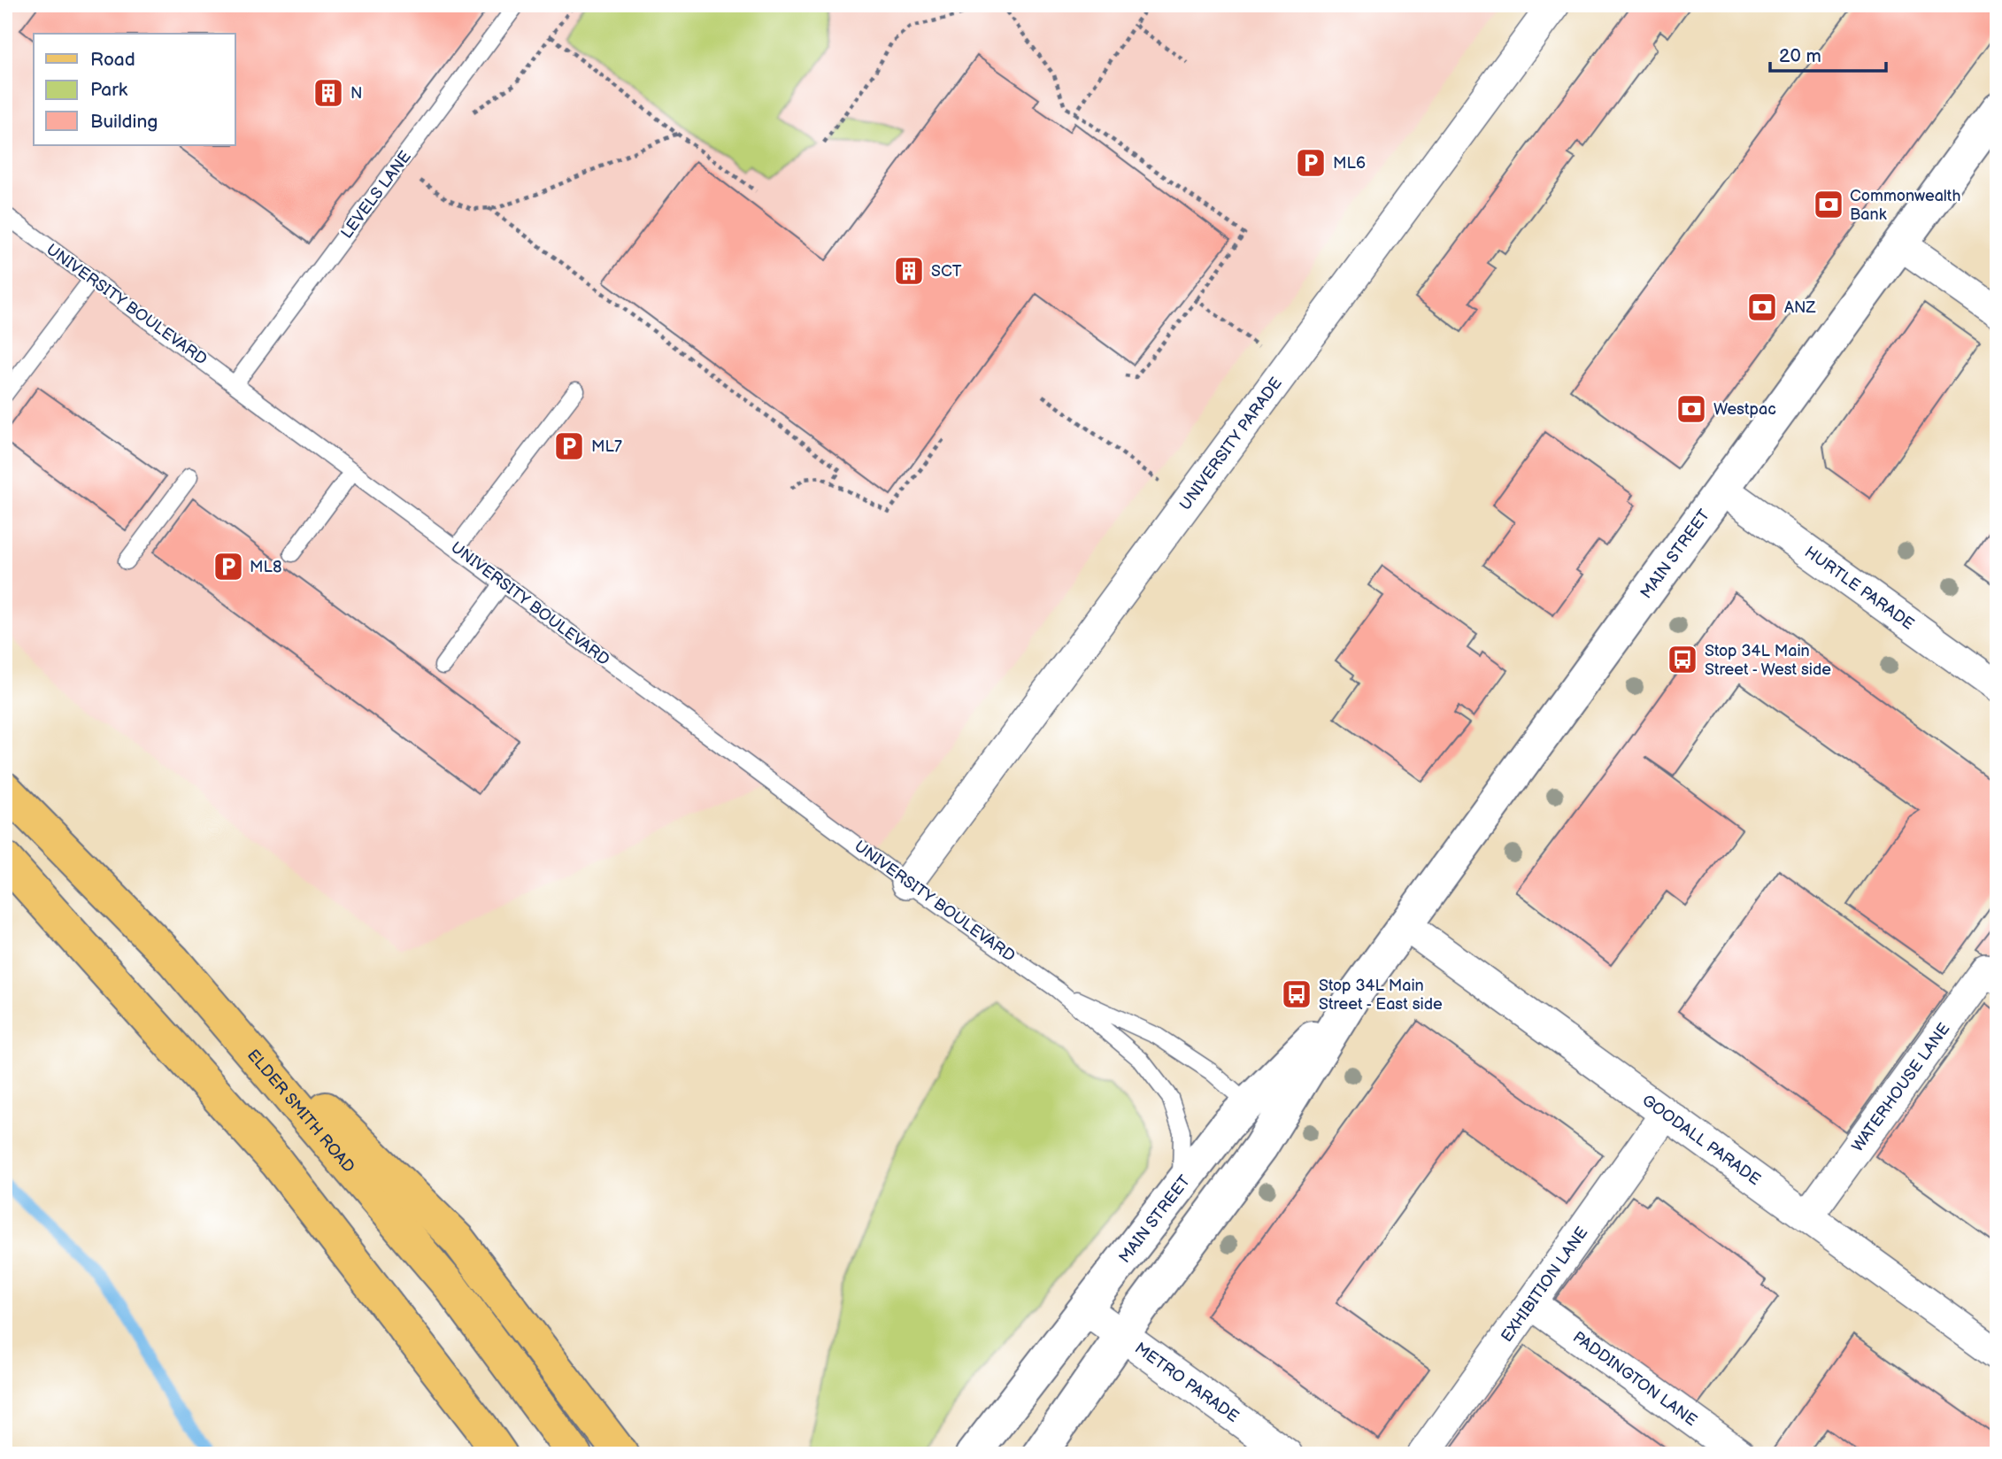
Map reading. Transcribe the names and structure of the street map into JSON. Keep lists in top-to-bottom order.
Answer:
{
  "streets": {
    "main road": ["ELDER SMITH ROAD"],
    "street": [
      "UNIVERSITY PARADE",
      "MAIN STREET",
      "HURTLE PARADE",
      "WATERHOUSE LANE",
      "GOODALL PARADE",
      "EXHIBITION LANE",
      "PADDINGTON LANE",
      "METRO PARADE"
    ],
    "lane": ["LEVELS LANE", "UNIVERSITY BOULEVARD"]
  },
  "crossings": [
    ["LEVELS LANE", "UNIVERSITY BOULEVARD"],
    ["UNIVERSITY BOULEVARD", "UNIVERSITY PARADE"],
    ["UNIVERSITY BOULEVARD", "MAIN STREET"],
    ["MAIN STREET", "HURTLE PARADE"],
    ["MAIN STREET", "GOODALL PARADE"],
    ["MAIN STREET", "METRO PARADE"],
    ["WATERHOUSE LANE", "GOODALL PARADE"],
    ["GOODALL PARADE", "EXHIBITION LANE"],
    ["EXHIBITION LANE", "PADDINGTON LANE"]
  ],
  "places": {
    "building": ["N", "SCT"],
    "parking": ["ML6", "ML7", "ML8"],
    "bank": ["Commonwealth Bank", "ANZ", "Westpac"],
    "bus stop": ["Stop 34L Main Street - West side", "Stop 34L Main Street - East side"]
  },
  "legend": ["Road", "Park", "Building"],
  "scale_bar": "20 m"
}
